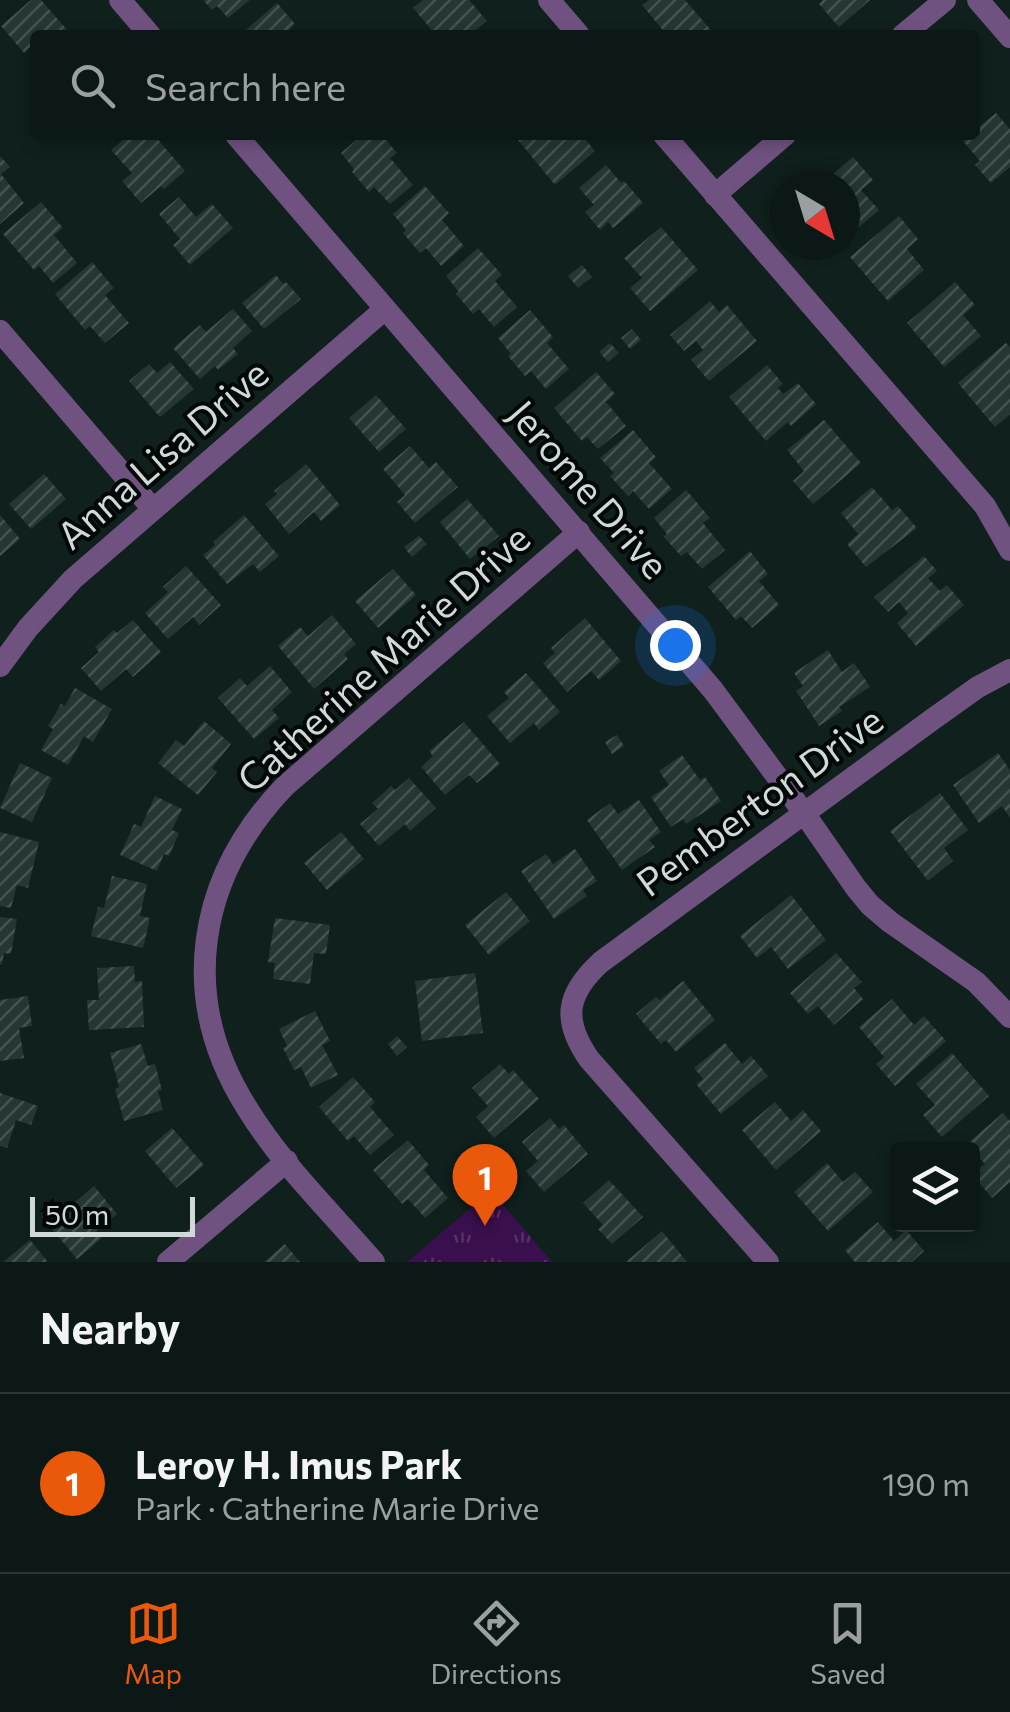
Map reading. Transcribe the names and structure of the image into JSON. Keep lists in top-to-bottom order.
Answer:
{
  "streets": {
    "street": [
      "Anna Lisa Drive",
      "Jerome Drive",
      "Catherine Marie Drive",
      "Pemberton Drive"
    ]
  },
  "crossings": [
    ["Anna Lisa Drive", "Jerome Drive"],
    ["Jerome Drive", "Catherine Marie Drive"],
    ["Jerome Drive", "Pemberton Drive"]
  ],
  "scale_bar": "50 m",
  "north": "bottom right",
  "page": {
    "search": "Search here",
    "pins": "1",
    "scale": "50 m",
    "heading": "Nearby",
    "list": [
      {
        "mark": "1",
        "name": "Leroy H. Imus Park",
        "note": "Park · Catherine Marie Drive",
        "value": "190 m"
      }
    ],
    "nav": ["Map", "Directions", "Saved"]
  }
}
